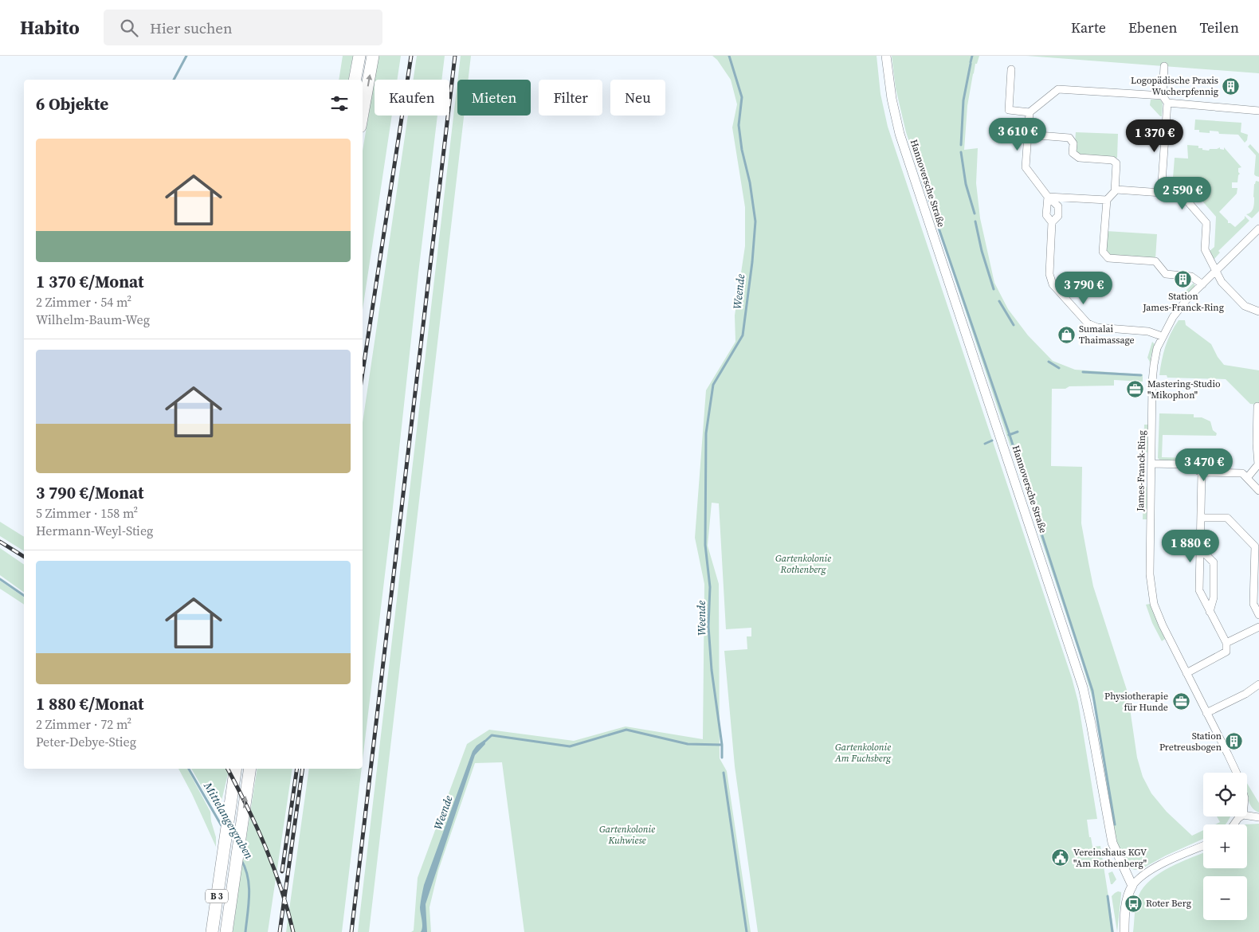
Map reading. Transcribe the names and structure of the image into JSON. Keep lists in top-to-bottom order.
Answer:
{
  "streets": {
    "highway": ["B 3"],
    "street": ["Hannoversche Straße", "James-Franck-Ring"]
  },
  "water": ["Weende", "Mittelangergraben"],
  "parks": ["Gartenkolonie Rothenberg", "Gartenkolonie Am Fuchsberg", "Gartenkolonie Kuhwiese"],
  "places": {
    "building": ["Logopädische Praxis Wucherpfennig", "Station James-Franck-Ring", "Station Pretreusbogen"],
    "shop": ["Sumalai Thaimassage"],
    "office": ["Mastering-Studio \"Mikophon\"", "Physiotherapie für Hunde"],
    "public building": ["Vereinshaus KGV \"Am Rothenberg\""],
    "bus stop": ["Roter Berg"]
  },
  "page": {
    "header": "Habito",
    "search": "Hier suchen",
    "nav": ["Karte", "Ebenen", "Teilen"],
    "chip": [
      "Kaufen",
      "Mieten",
      "Filter",
      "Neu"
    ],
    "heading": "6 Objekte",
    "price": [
      "3 610 €",
      "1 370 €",
      "2 590 €",
      "3 790 €",
      "3 470 €",
      "1 880 €"
    ],
    "list": [
      {
        "name": "1 370 €/Monat",
        "note": "2 Zimmer · 54 m² · Wilhelm-Baum-Weg"
      },
      {
        "name": "3 790 €/Monat",
        "note": "5 Zimmer · 158 m² · Hermann-Weyl-Stieg"
      },
      {
        "name": "1 880 €/Monat",
        "note": "2 Zimmer · 72 m² · Peter-Debye-Stieg"
      }
    ],
    "map_buttons": ["+", "−"]
  }
}
